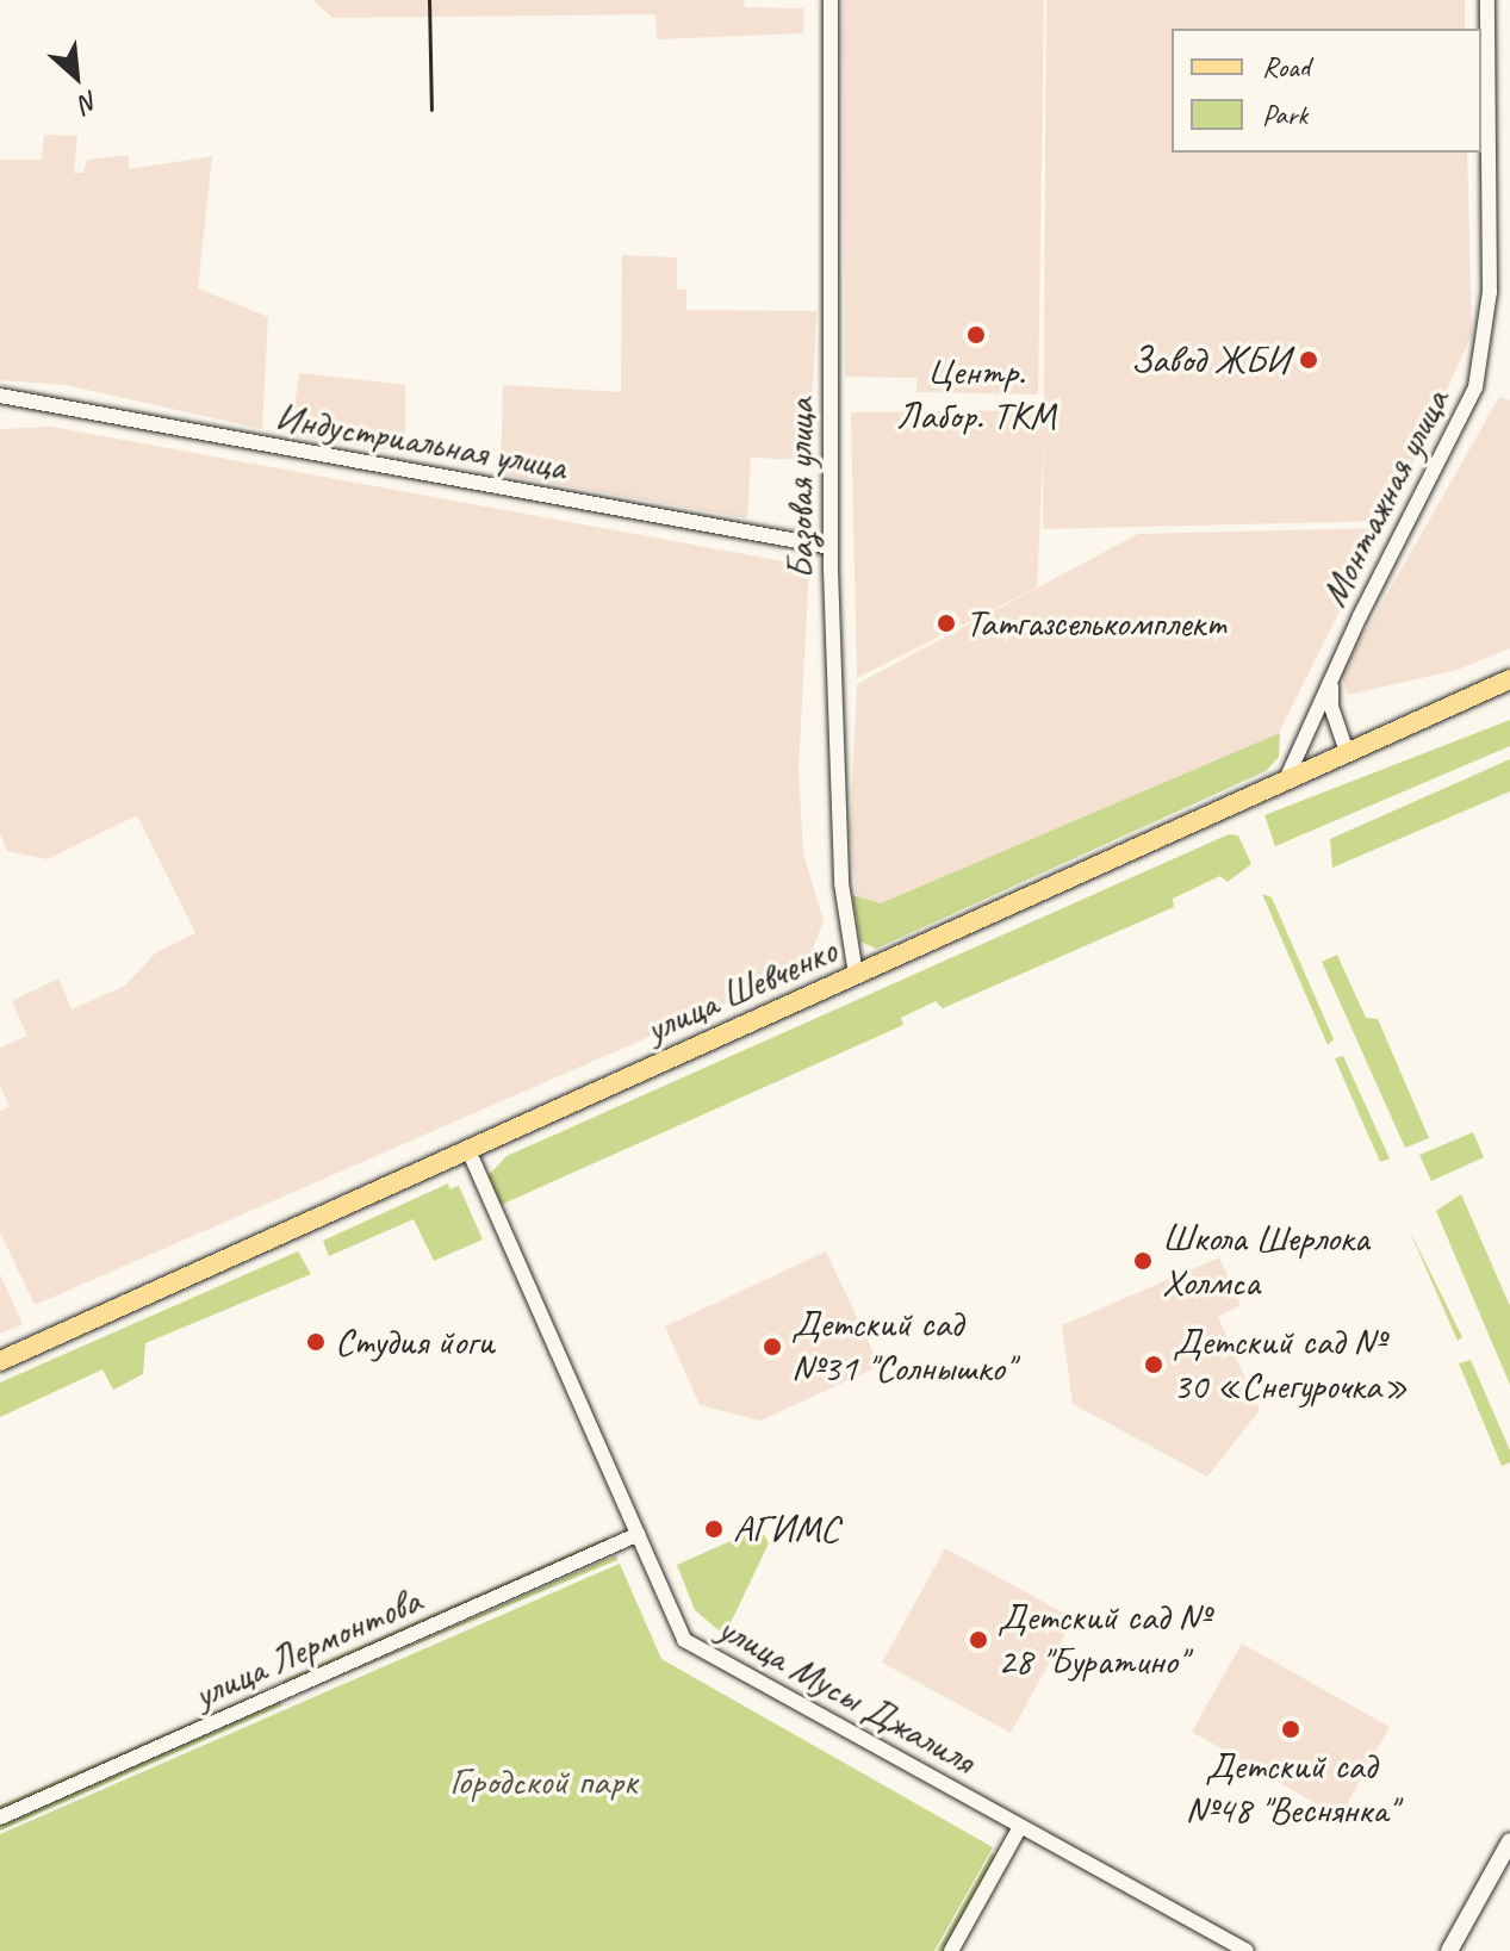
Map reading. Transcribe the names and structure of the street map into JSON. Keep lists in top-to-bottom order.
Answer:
{
  "streets": {
    "main road": ["улица Шевченко"],
    "street": [
      "Индустриальная улица",
      "Базовая улица",
      "Монтажная улица",
      "улица Лермонтова",
      "улица Мусы Джалиля"
    ]
  },
  "crossings": [
    ["Индустриальная улица", "Базовая улица"],
    ["Базовая улица", "улица Шевченко"],
    ["Монтажная улица", "улица Шевченко"],
    ["улица Шевченко", "улица Мусы Джалиля"],
    ["улица Лермонтова", "улица Мусы Джалиля"]
  ],
  "parks": ["Городской парк"],
  "places": [
    "Центр. Лабор. ТКМ",
    "Завод ЖБИ",
    "Татгазселькомплект",
    "Школа Шерлока Холмса",
    "Студия йоги",
    "Детский сад №31 \"Солнышко\"",
    "Детский сад № 30 «Снегурочка»",
    "АГИМС",
    "Детский сад № 28 \"Буратино\"",
    "Детский сад №48 \"Веснянка\""
  ],
  "legend": ["Road", "Park"],
  "north": "bottom right"
}
